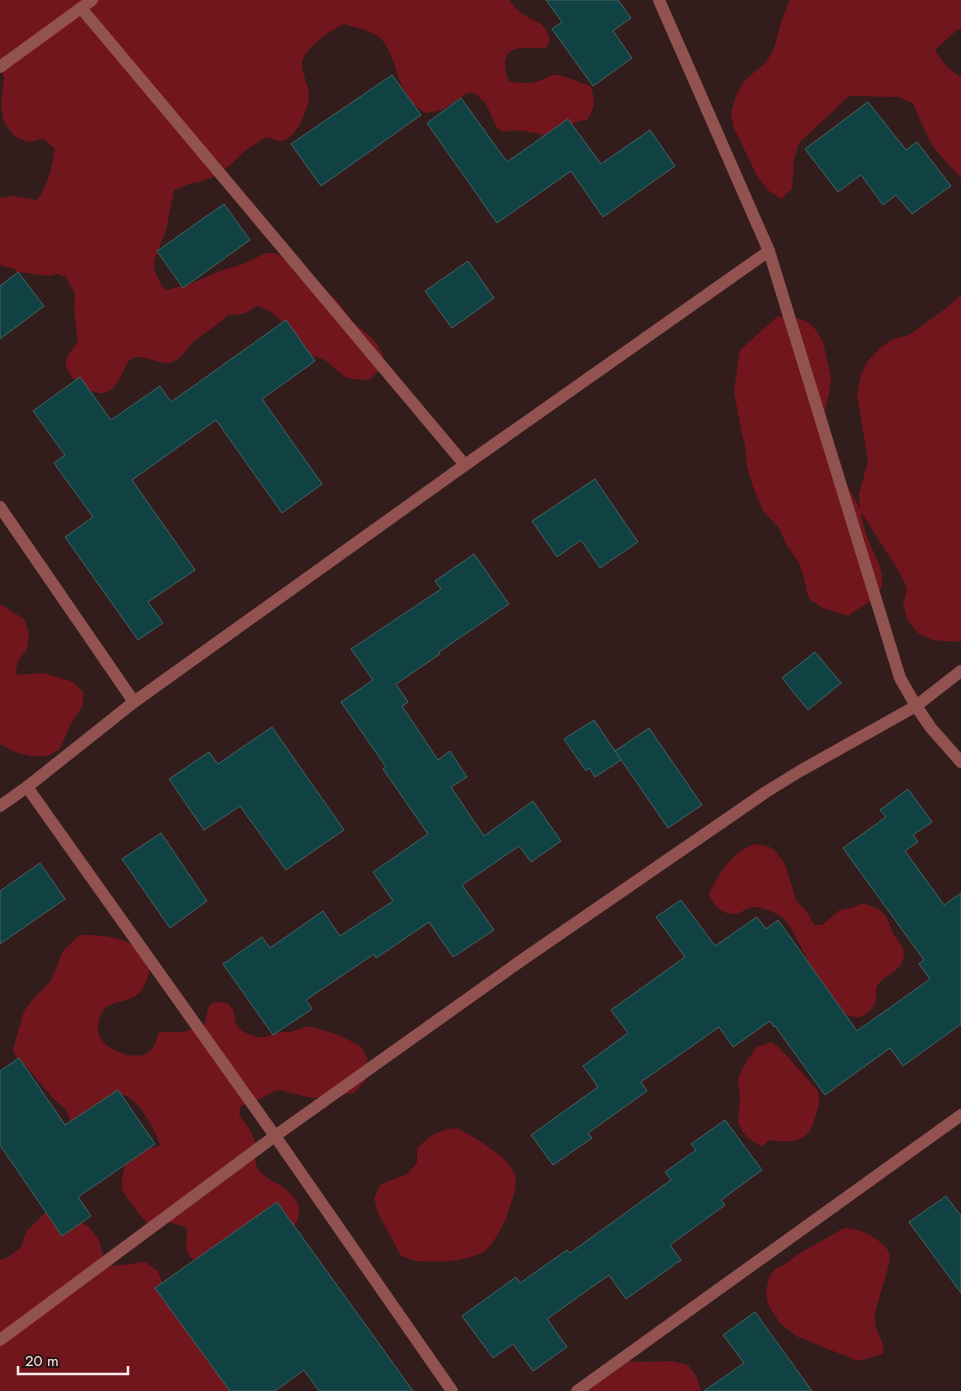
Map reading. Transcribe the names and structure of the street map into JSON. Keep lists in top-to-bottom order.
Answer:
{
  "scale_bar": "20 m"
}
